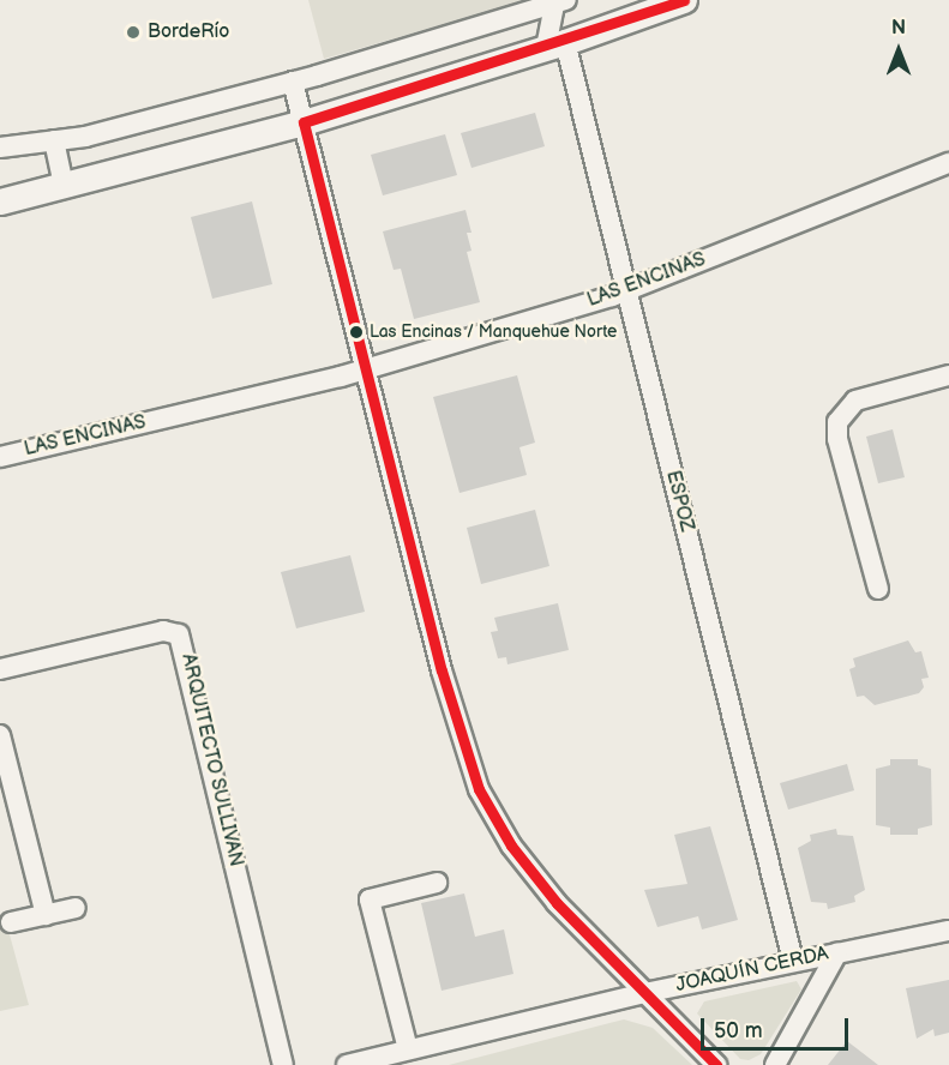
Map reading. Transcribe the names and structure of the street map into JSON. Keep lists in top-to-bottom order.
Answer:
{
  "streets": {
    "street": [
      "LAS ENCINAS",
      "ESPOZ",
      "ARQUITECTO SULLIVAN",
      "JOAQUÍN CERDA"
    ]
  },
  "crossings": [
    ["LAS ENCINAS", "ESPOZ"],
    ["ESPOZ", "JOAQUÍN CERDA"]
  ],
  "places": ["BordeRío", "Las Encinas / Manquehue Norte"],
  "scale_bar": "50 m",
  "north": "top"
}
